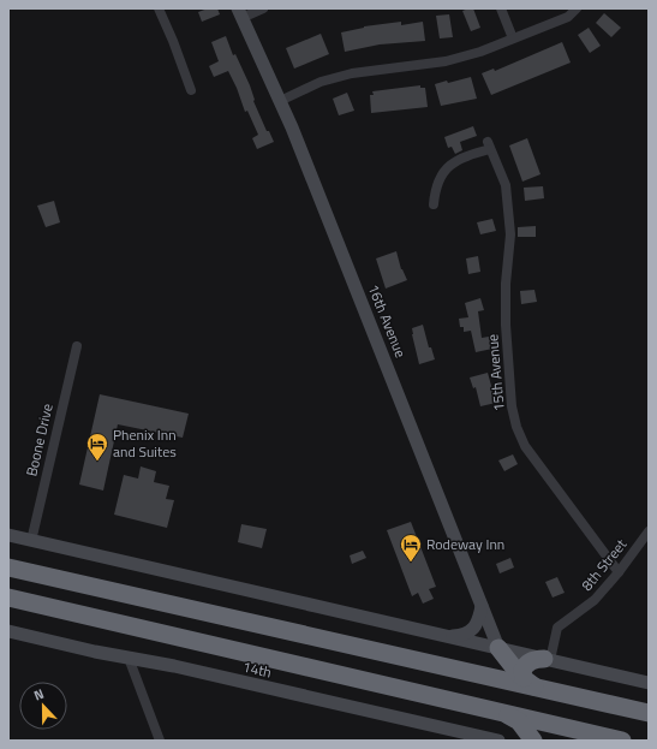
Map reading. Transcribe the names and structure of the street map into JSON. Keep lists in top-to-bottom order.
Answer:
{
  "streets": {
    "street": [
      "16th Avenue",
      "15th Avenue",
      "Boone Drive",
      "8th Street",
      "14th"
    ]
  },
  "crossings": [
    ["15th Avenue", "8th Street"]
  ],
  "places": {
    "hotel": ["Phenix Inn and Suites", "Rodeway Inn"]
  },
  "north": "top"
}
